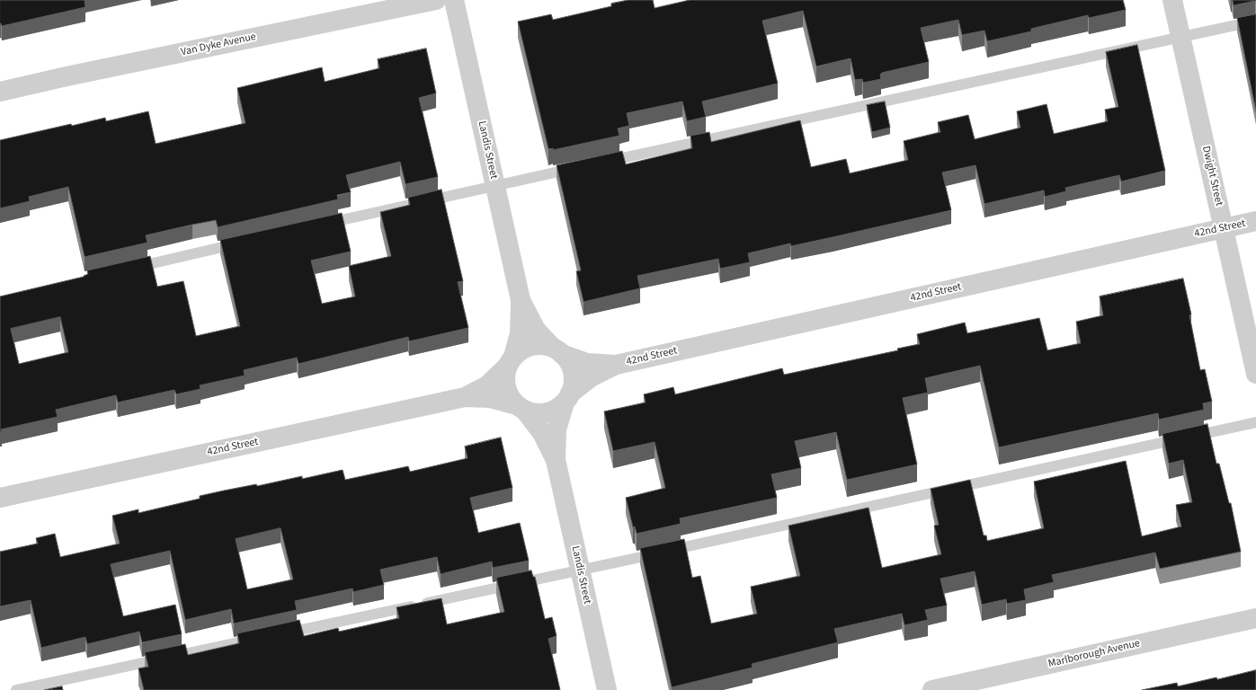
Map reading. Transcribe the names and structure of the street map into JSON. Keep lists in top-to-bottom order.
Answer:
{
  "streets": {
    "street": [
      "Van Dyke Avenue",
      "Landis Street",
      "Dwight Street",
      "42nd Street",
      "Marlborough Avenue"
    ]
  },
  "crossings": [
    ["Landis Street", "42nd Street"],
    ["Dwight Street", "42nd Street"]
  ]
}
